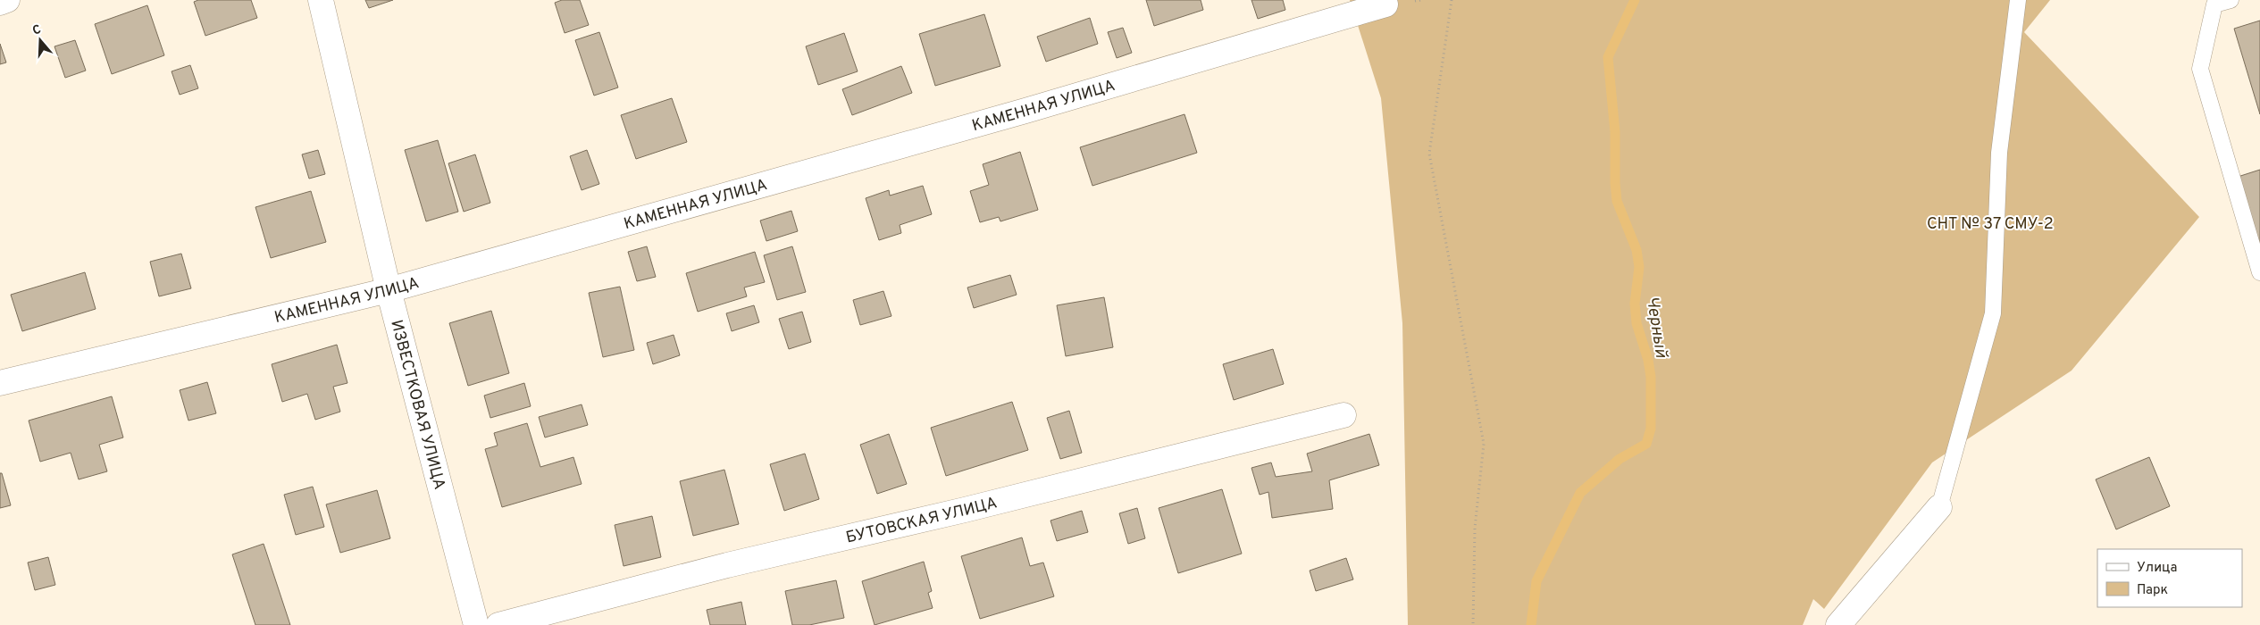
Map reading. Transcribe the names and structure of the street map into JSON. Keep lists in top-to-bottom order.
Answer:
{
  "streets": {
    "street": ["КАМЕННАЯ УЛИЦА", "ИЗВЕСТКОВАЯ УЛИЦА", "БУТОВСКАЯ УЛИЦА"]
  },
  "crossings": [
    ["КАМЕННАЯ УЛИЦА", "ИЗВЕСТКОВАЯ УЛИЦА"]
  ],
  "water": ["Черный"],
  "parks": ["СНТ № 37 СМУ-2"],
  "legend": ["Улица", "Парк"],
  "north": "top"
}
